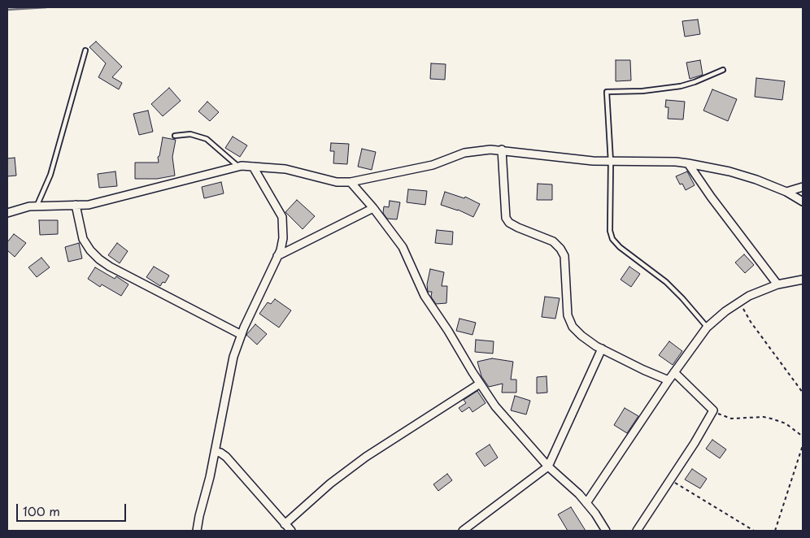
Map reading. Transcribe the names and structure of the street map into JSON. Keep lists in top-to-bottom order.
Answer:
{
  "scale_bar": "100 m"
}
